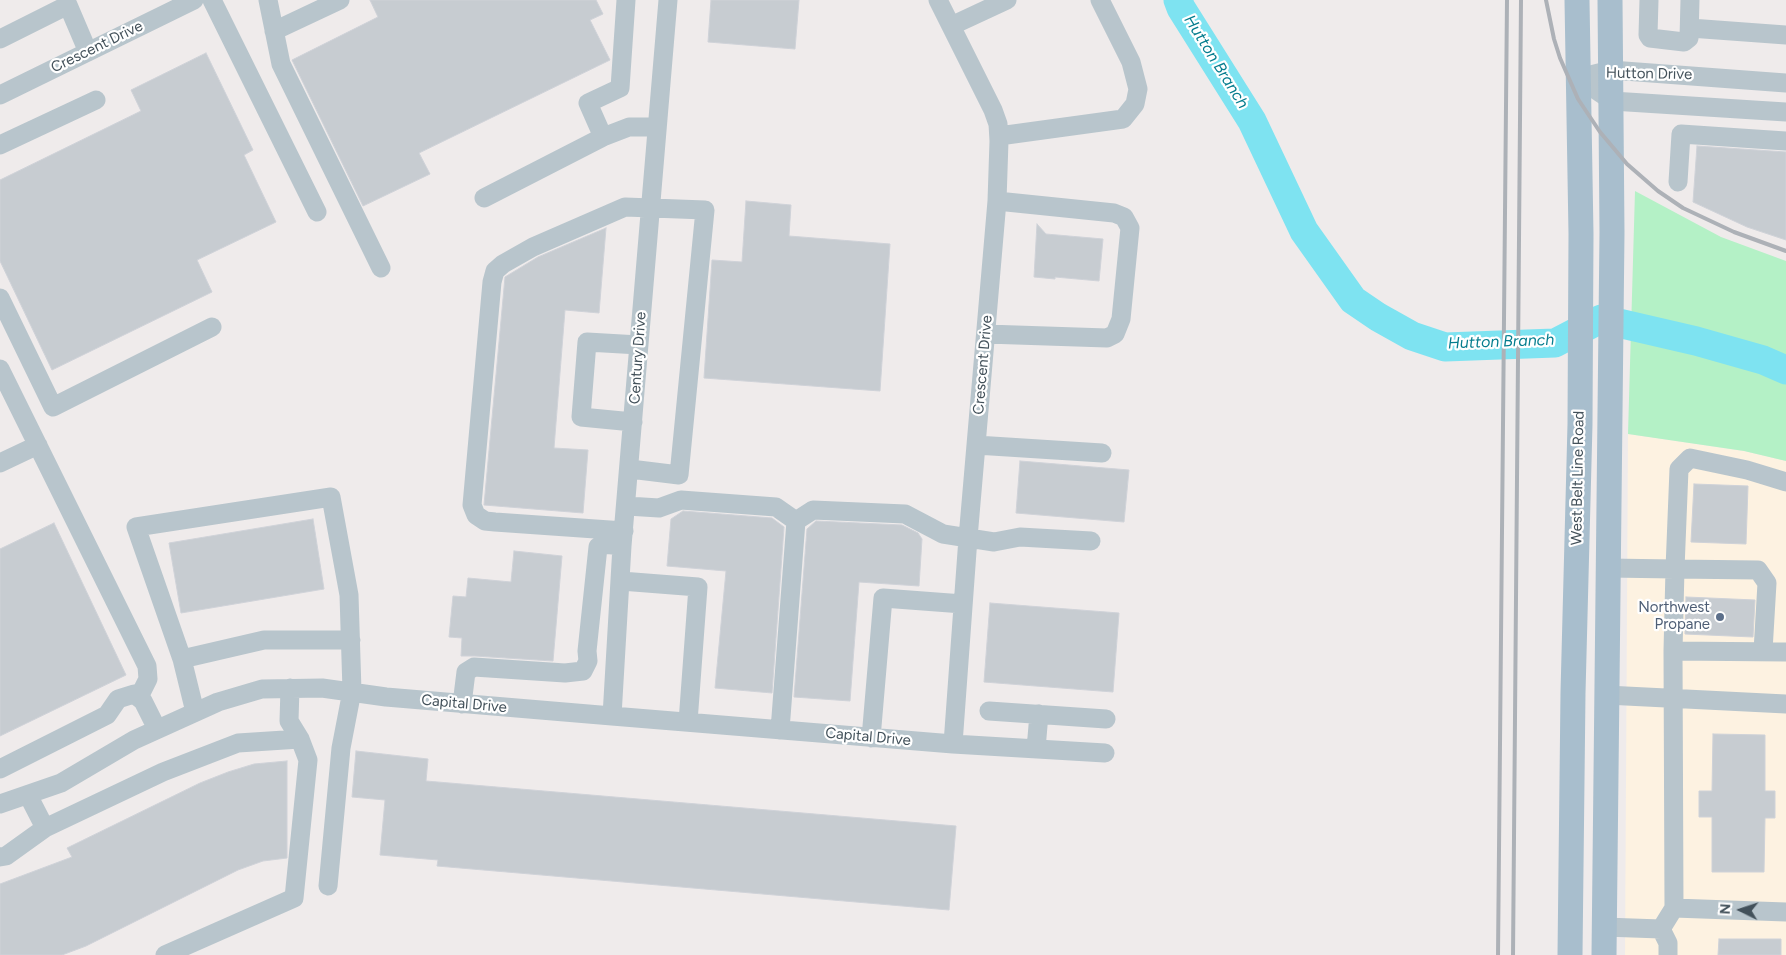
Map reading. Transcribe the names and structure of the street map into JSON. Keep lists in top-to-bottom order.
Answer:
{
  "streets": {
    "main road": ["West Belt Line Road"],
    "street": [
      "Crescent Drive",
      "Hutton Drive",
      "Century Drive",
      "Capital Drive"
    ]
  },
  "crossings": [
    ["Crescent Drive", "Capital Drive"],
    ["Hutton Drive", "West Belt Line Road"],
    ["Century Drive", "Capital Drive"]
  ],
  "water": ["Hutton Branch"],
  "places": ["Northwest Propane"],
  "north": "left"
}
